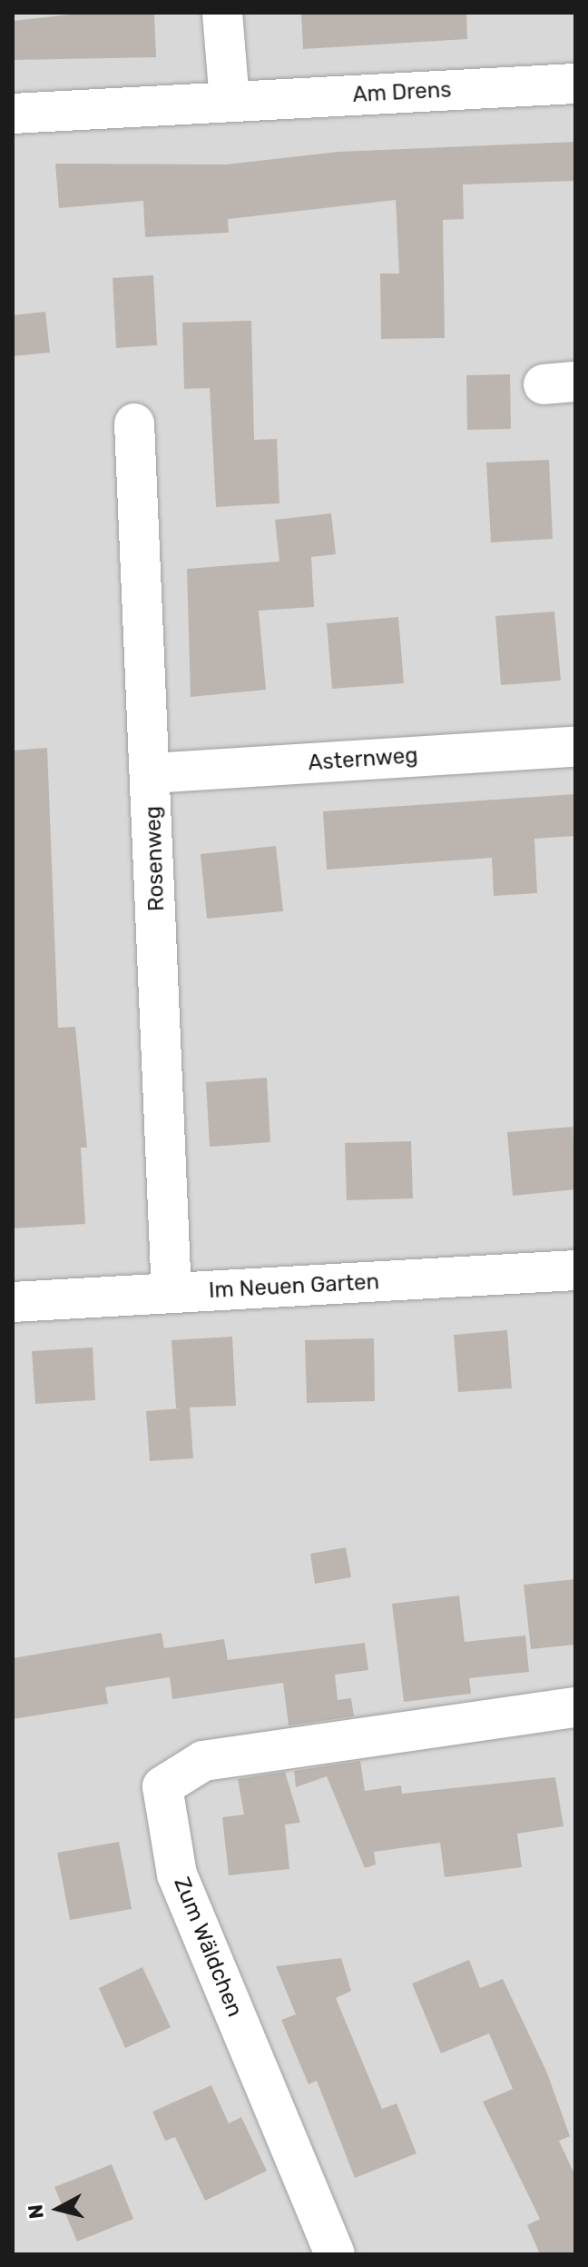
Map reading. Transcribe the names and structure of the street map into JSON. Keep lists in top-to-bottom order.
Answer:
{
  "streets": {
    "street": [
      "Am Drens",
      "Asternweg",
      "Rosenweg",
      "Im Neuen Garten",
      "Zum Wäldchen"
    ]
  },
  "crossings": [
    ["Asternweg", "Rosenweg"],
    ["Rosenweg", "Im Neuen Garten"]
  ],
  "north": "left"
}
